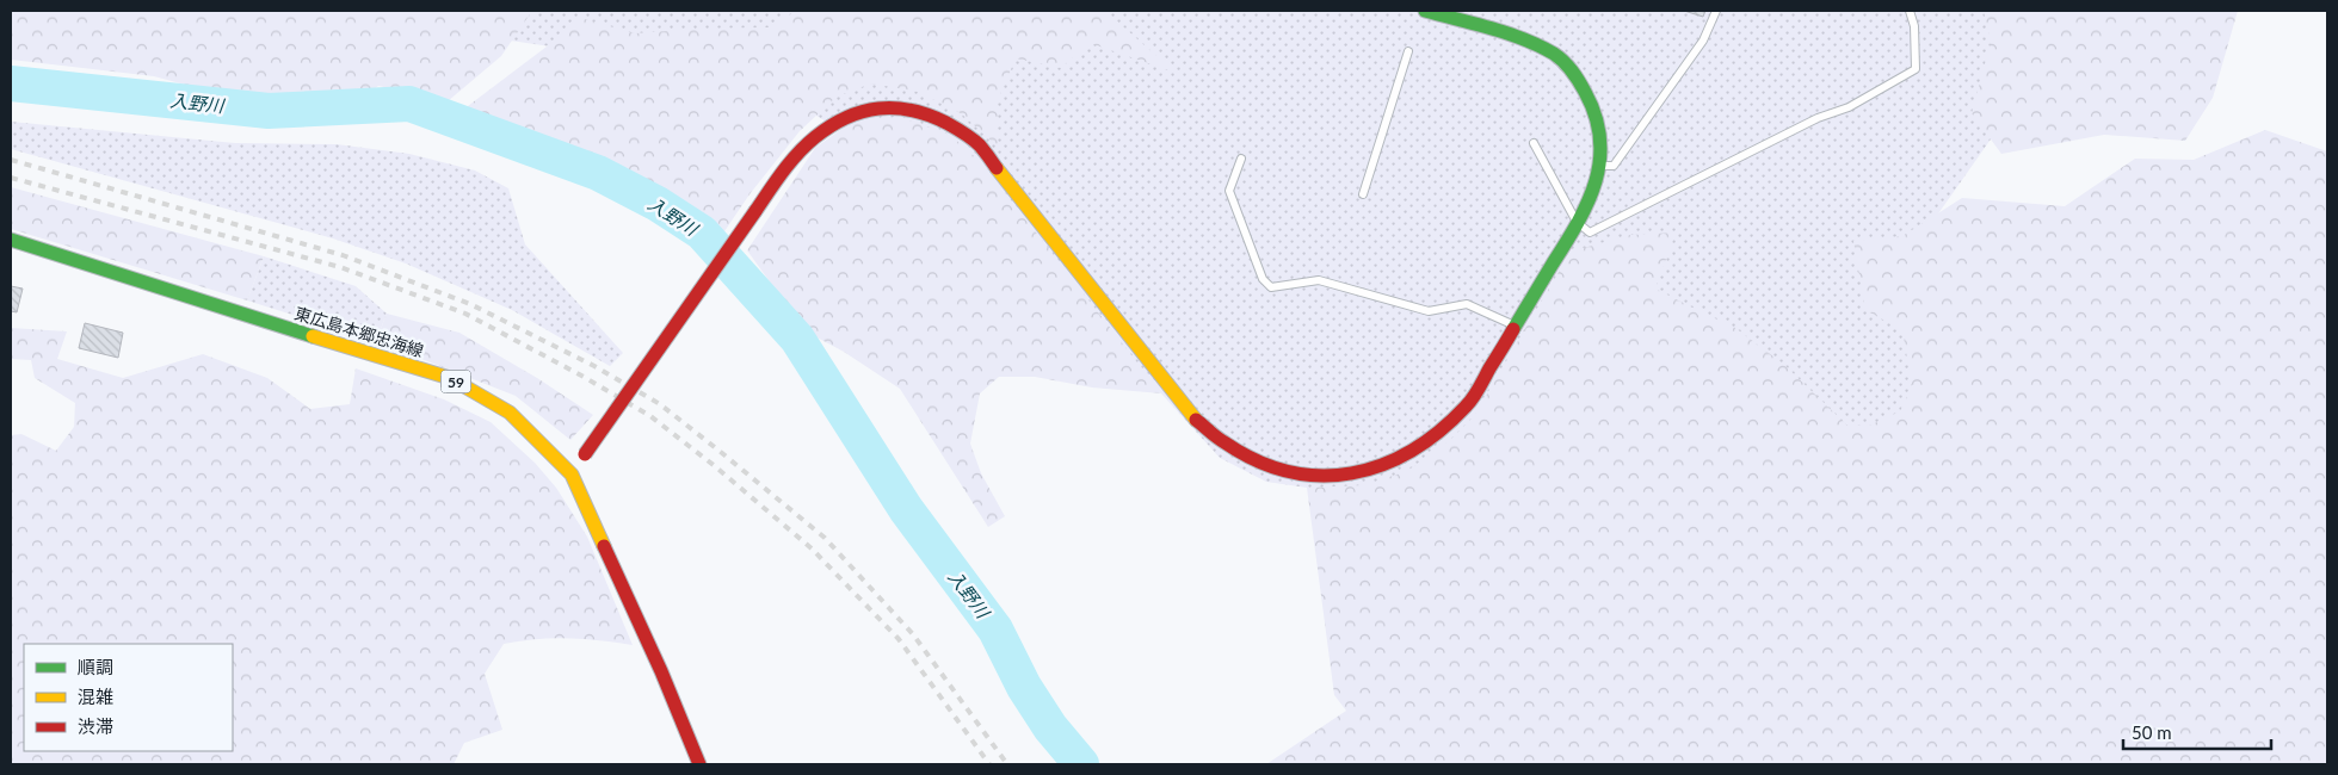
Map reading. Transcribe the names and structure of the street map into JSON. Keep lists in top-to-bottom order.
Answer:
{
  "streets": {
    "street": ["東広島本郷忠海線", "59"]
  },
  "water": ["入野川"],
  "legend": ["順調", "混雑", "渋滞"],
  "scale_bar": "50 m"
}
